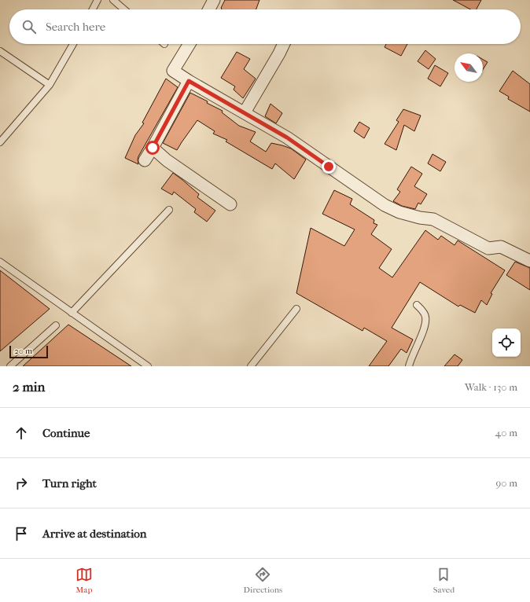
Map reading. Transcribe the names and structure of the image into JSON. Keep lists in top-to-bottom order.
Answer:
{
  "scale_bar": "20 m",
  "north": "top left",
  "page": {
    "search": "Search here",
    "scale": "20 m",
    "heading": ["2 min", "Walk · 130 m"],
    "list": [
      ["Continue", "40 m"],
      ["Turn right", "90 m"],
      "Arrive at destination"
    ],
    "nav": ["Map", "Directions", "Saved"]
  }
}
